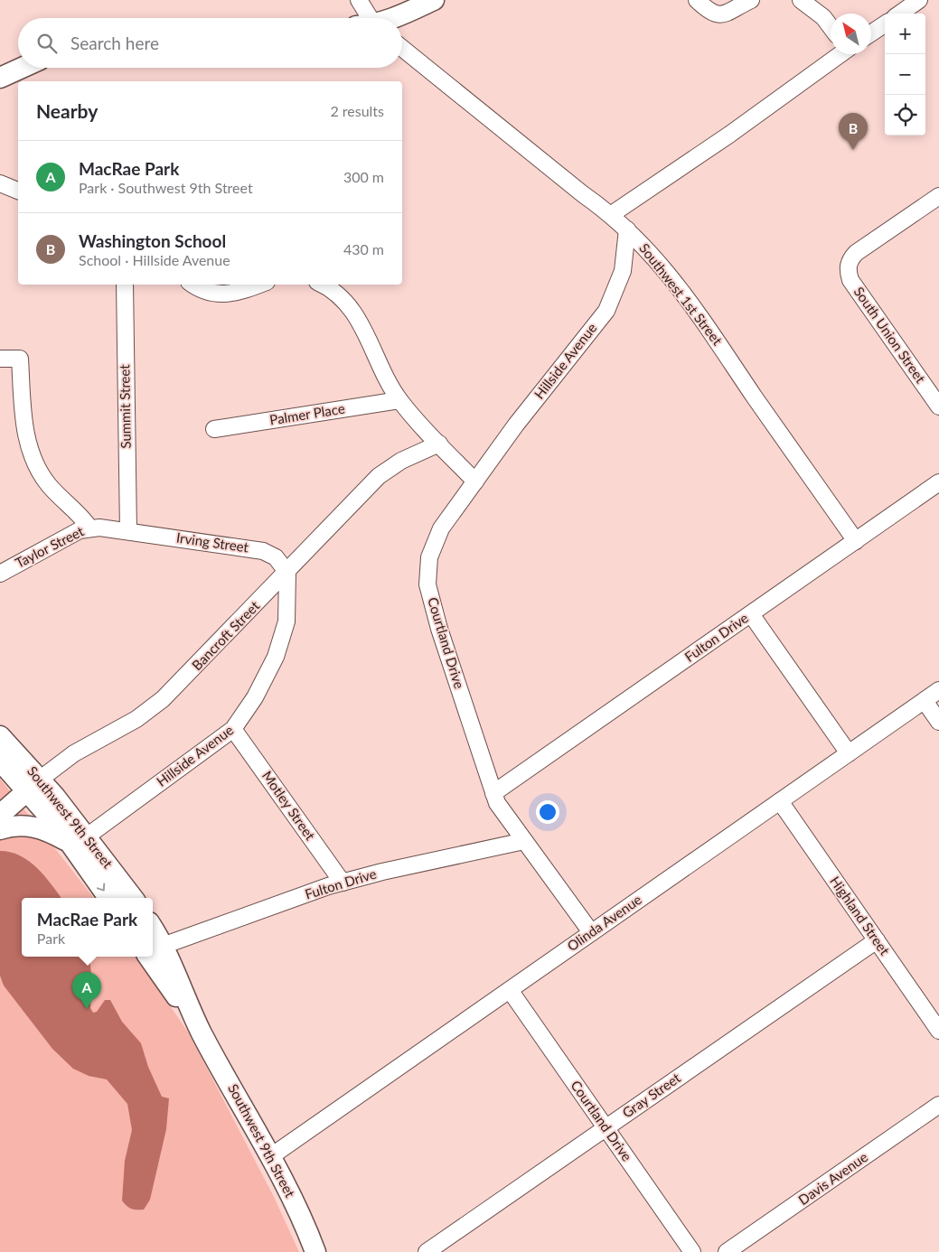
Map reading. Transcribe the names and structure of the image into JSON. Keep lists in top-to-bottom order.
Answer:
{
  "streets": {
    "main road": ["Bancroft Street", "Southwest 9th Street"],
    "street": [
      "Southwest 1st Street",
      "South Union Street",
      "Hillside Avenue",
      "Summit Street",
      "Palmer Place",
      "Irving Street",
      "Taylor Street",
      "Fulton Drive",
      "Courtland Drive",
      "Motley Street",
      "Highland Street",
      "Olinda Avenue",
      "Gray Street",
      "Davis Avenue"
    ]
  },
  "crossings": [
    ["Southwest 1st Street", "Hillside Avenue"],
    ["Southwest 1st Street", "Fulton Drive"],
    ["Hillside Avenue", "Irving Street"],
    ["Hillside Avenue", "Bancroft Street"],
    ["Hillside Avenue", "Courtland Drive"],
    ["Hillside Avenue", "Motley Street"],
    ["Hillside Avenue", "Southwest 9th Street"],
    ["Summit Street", "Irving Street"],
    ["Summit Street", "Taylor Street"],
    ["Irving Street", "Taylor Street"],
    ["Irving Street", "Bancroft Street"],
    ["Bancroft Street", "Southwest 9th Street"],
    ["Fulton Drive", "Courtland Drive"],
    ["Fulton Drive", "Motley Street"],
    ["Fulton Drive", "Southwest 9th Street"],
    ["Courtland Drive", "Olinda Avenue"],
    ["Courtland Drive", "Gray Street"],
    ["Southwest 9th Street", "Olinda Avenue"],
    ["Highland Street", "Olinda Avenue"],
    ["Highland Street", "Gray Street"]
  ],
  "north": "top left",
  "page": {
    "map_buttons": ["+", "−"],
    "search": "Search here",
    "heading": ["Nearby", "2 results"],
    "pins": ["B", "A"],
    "list": [
      {
        "mark": "A",
        "name": "MacRae Park",
        "note": "Park · Southwest 9th Street",
        "value": "300 m"
      },
      {
        "mark": "B",
        "name": "Washington School",
        "note": "School · Hillside Avenue",
        "value": "430 m"
      }
    ],
    "popup": ["MacRae Park", "Park"]
  }
}
